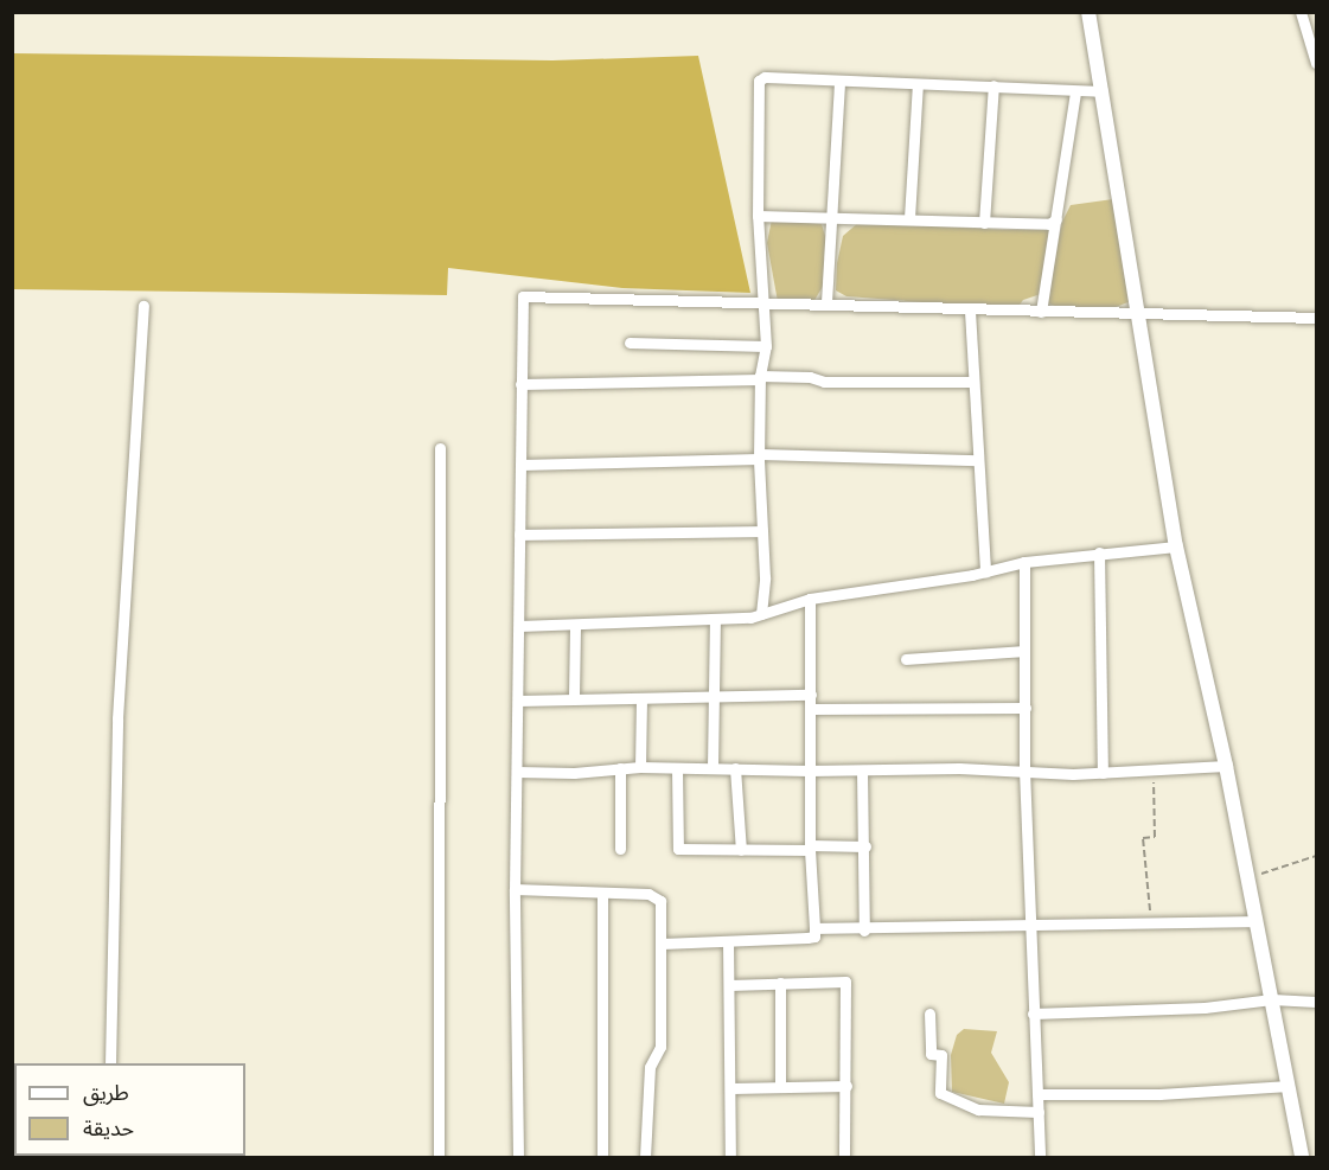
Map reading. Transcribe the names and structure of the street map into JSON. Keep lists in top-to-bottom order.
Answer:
{
  "legend": ["طريق", "حديقة"]
}
